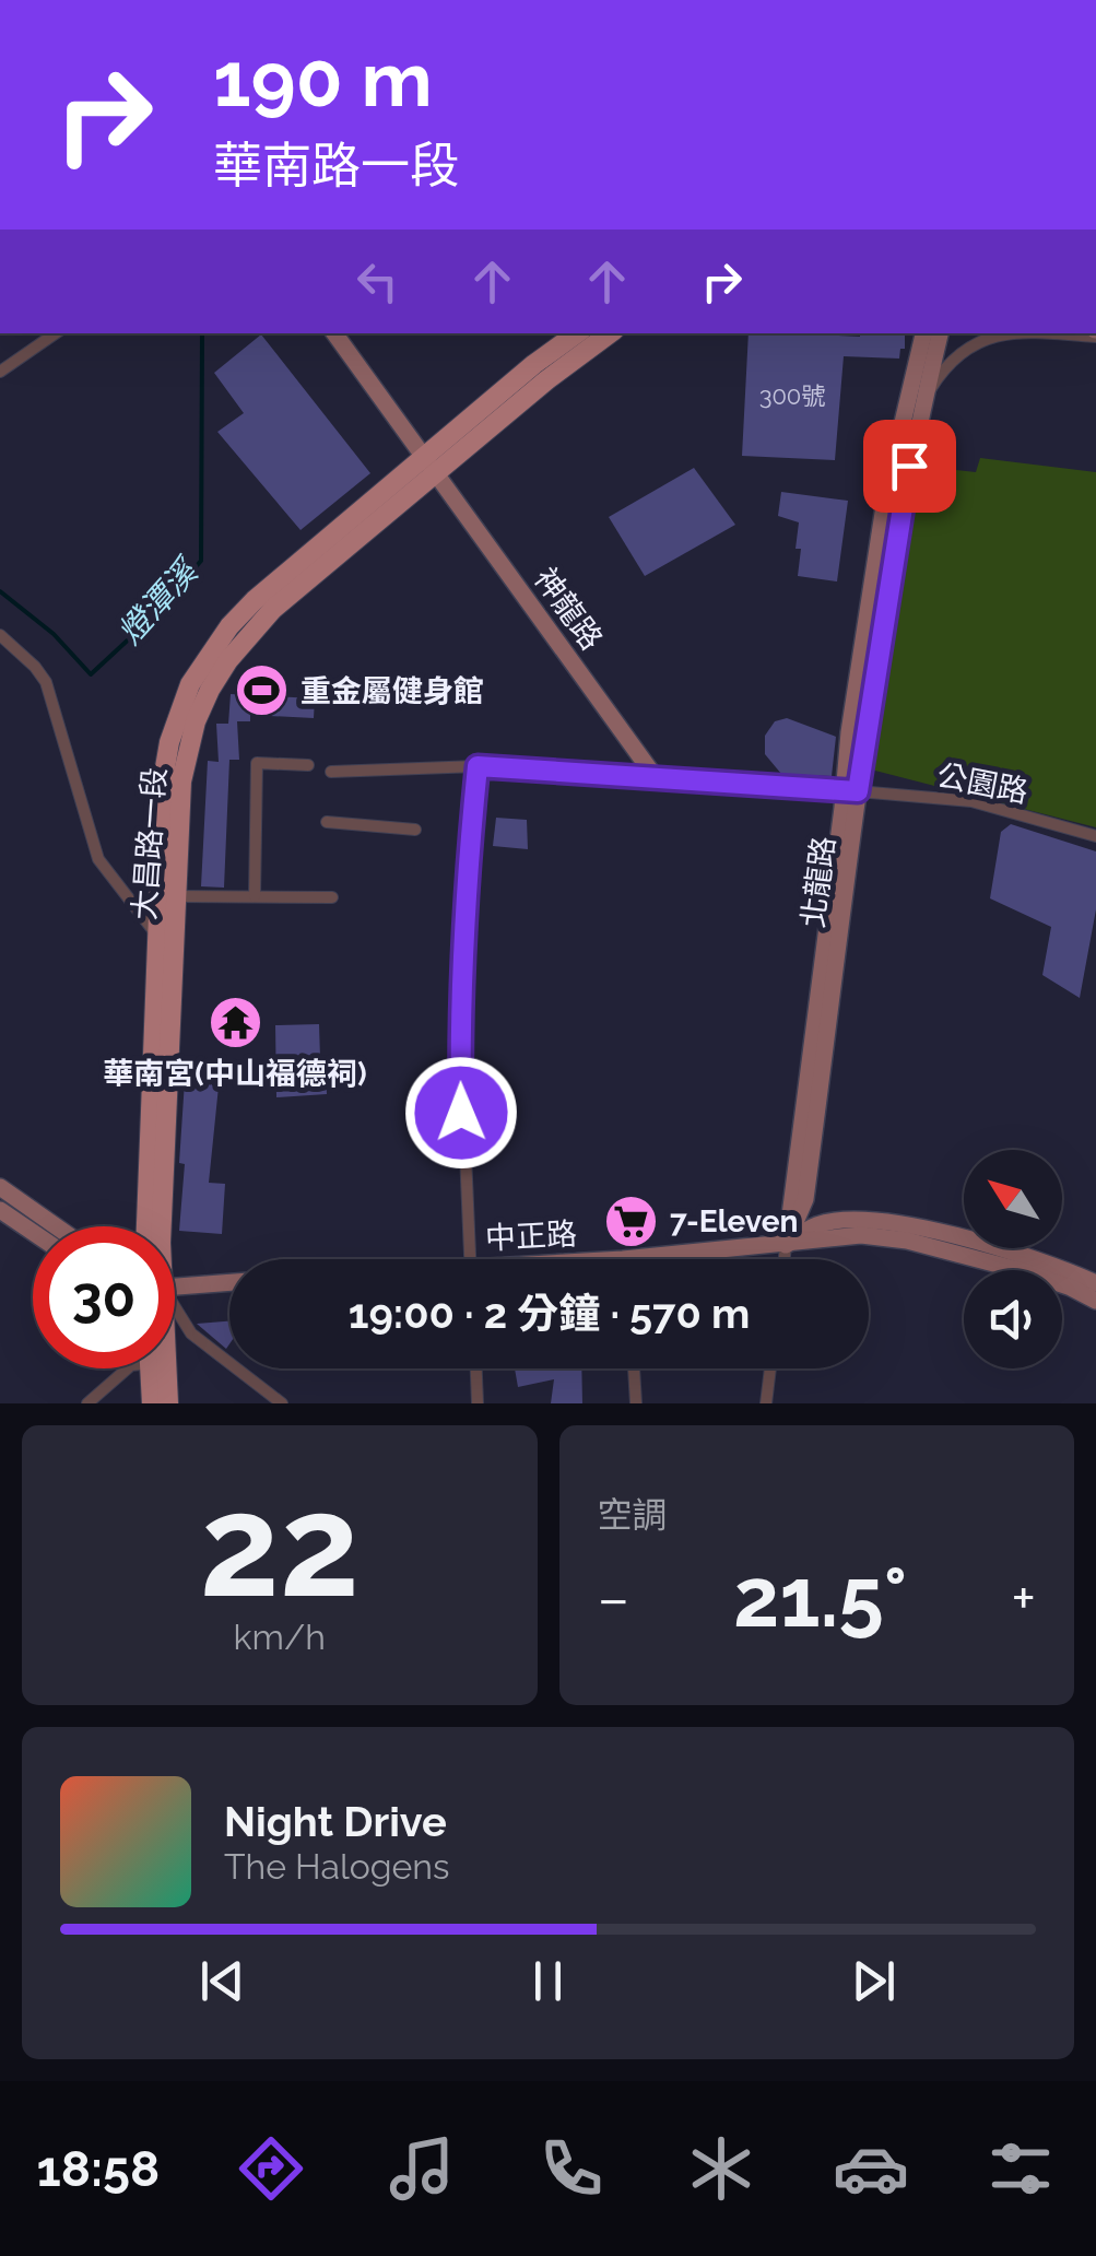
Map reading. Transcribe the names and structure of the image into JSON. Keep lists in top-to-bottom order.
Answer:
{
  "streets": {
    "main road": [
      "神龍路",
      "大昌路一段",
      "北龍路",
      "中正路"
    ],
    "street": ["公園路"]
  },
  "crossings": [
    ["神龍路", "大昌路一段"],
    ["公園路", "北龍路"],
    ["北龍路", "中正路"]
  ],
  "water": ["燈潭溪"],
  "places": {
    "sports": ["重金屬健身館"],
    "temple": ["華南宮(中山福德祠)"],
    "supermarket": ["7-Eleven"]
  },
  "house_numbers": ["300號"],
  "north": "top left",
  "page": {
    "turn": ["190 m", "華南路一段"],
    "limit": "30",
    "trip": "19:00 · 2 分鐘 · 570 m",
    "tile": [
      ["22", "km/h"],
      "空調"
    ],
    "heat": ["−", "21.5°", "+"],
    "song": ["Night Drive", "The Halogens"],
    "tabs": "18:58"
  }
}
